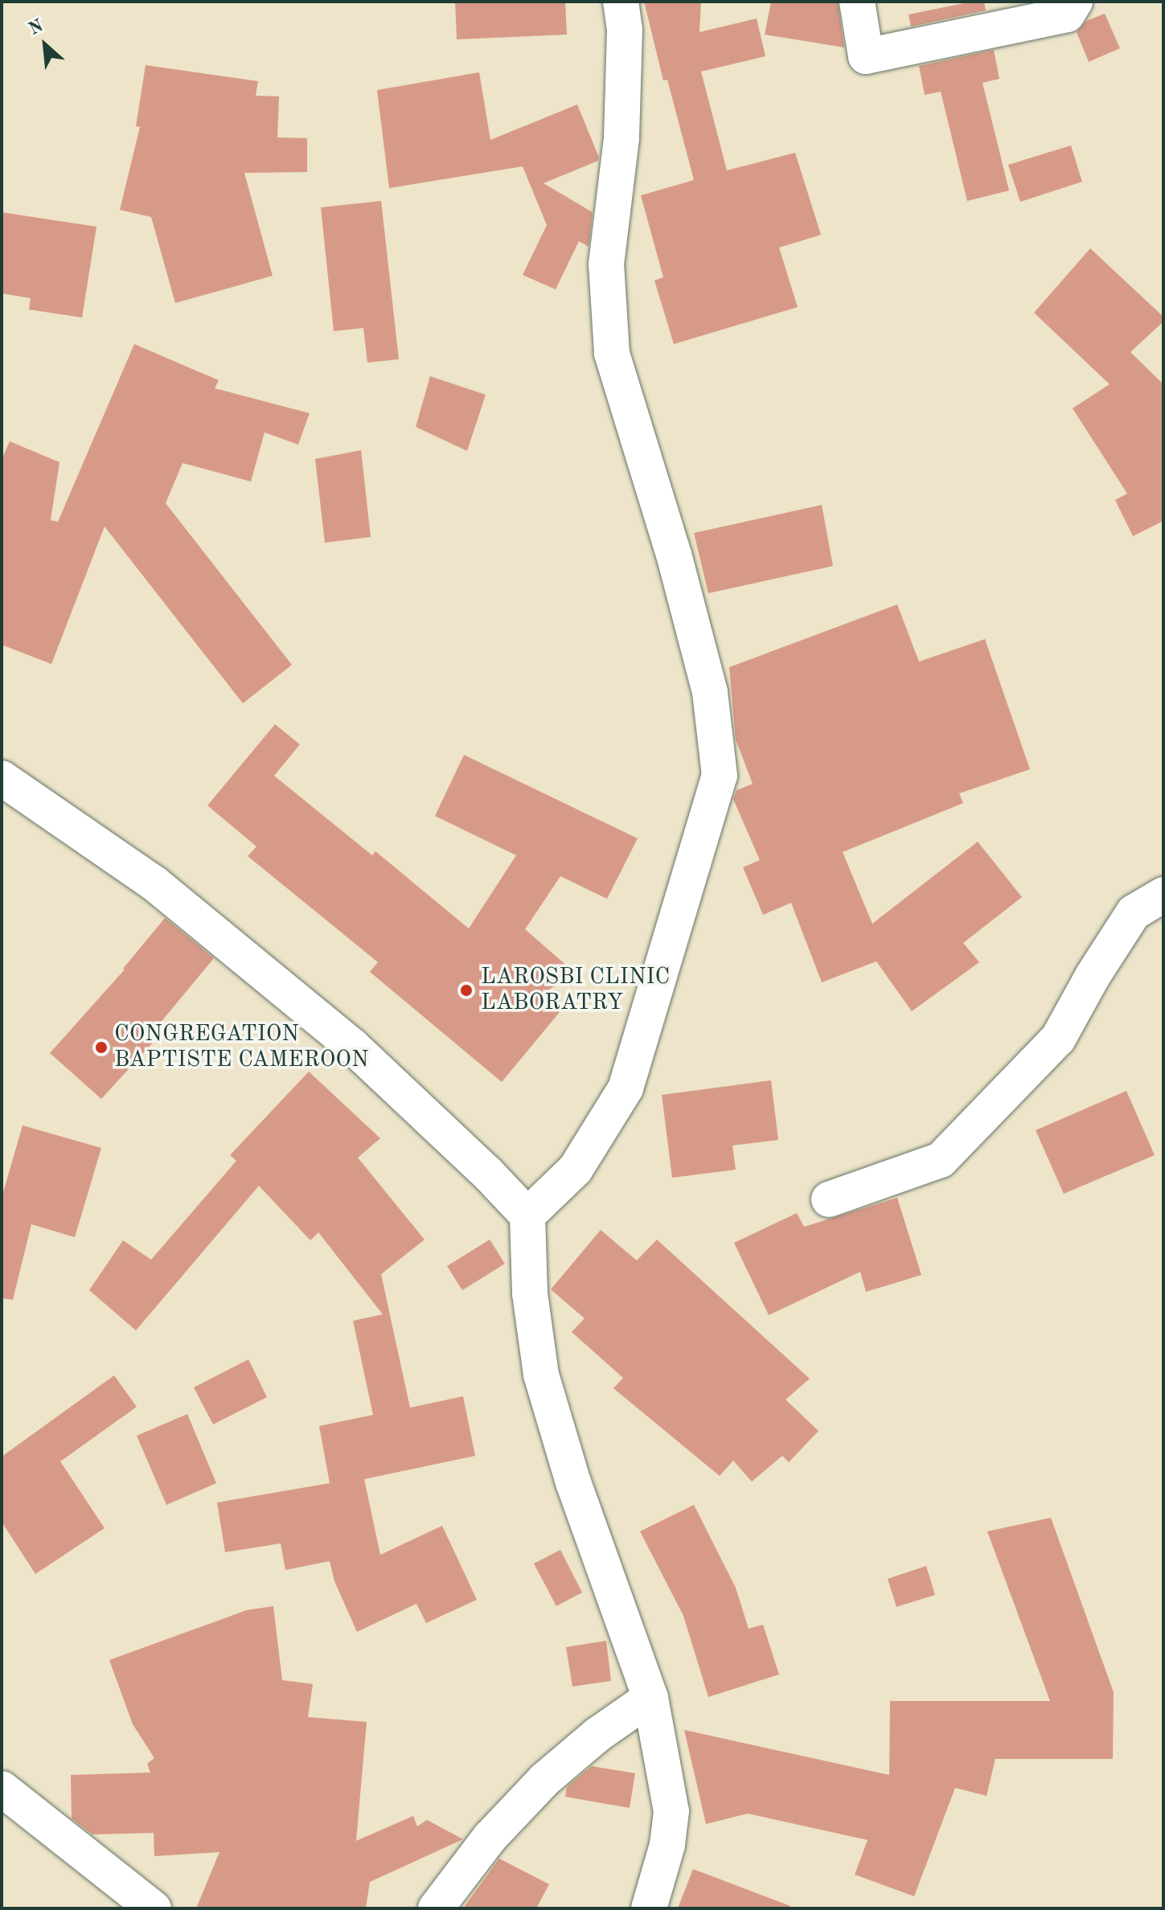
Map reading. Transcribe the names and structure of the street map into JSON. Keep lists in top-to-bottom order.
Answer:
{
  "places": ["LAROSBI CLINIC LABORATRY", "CONGREGATION BAPTISTE CAMEROON"],
  "north": "top left"
}
